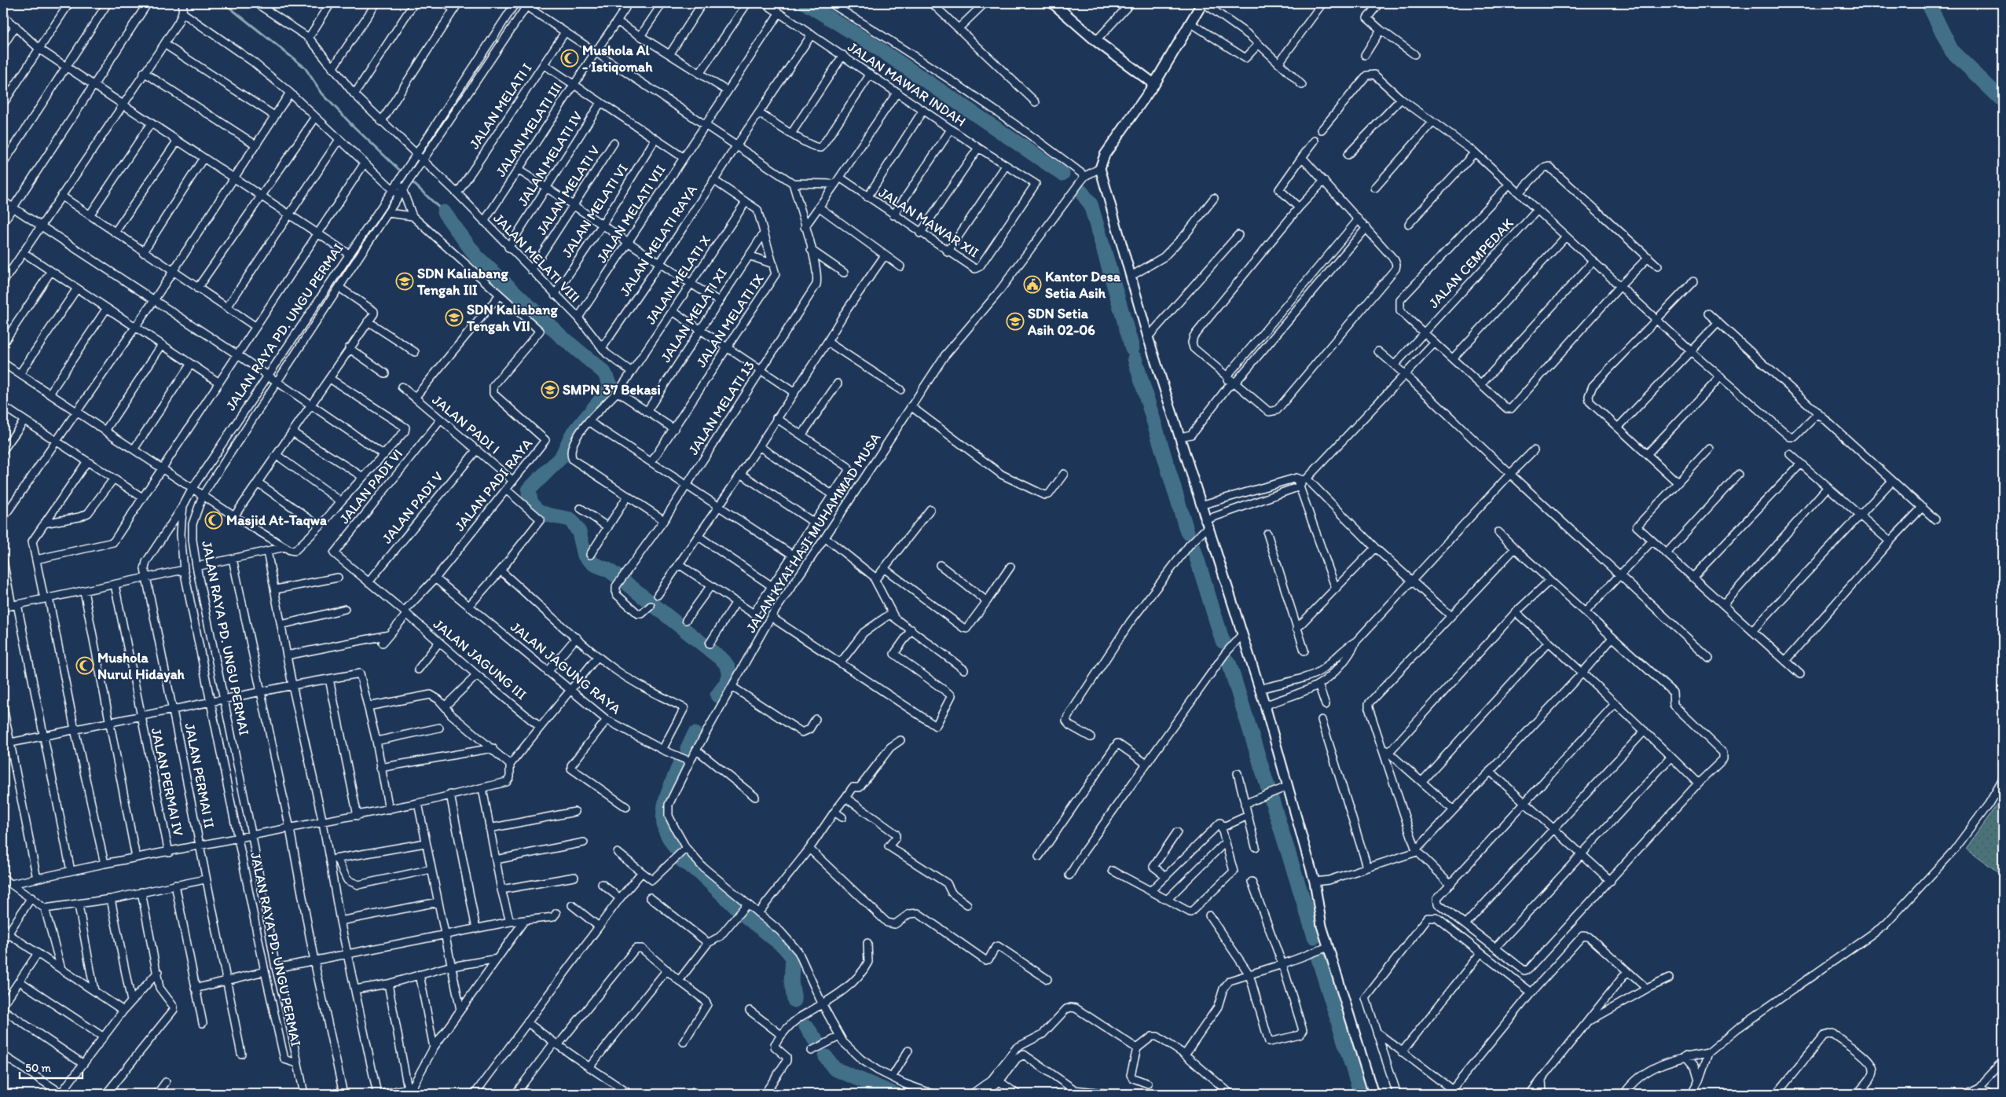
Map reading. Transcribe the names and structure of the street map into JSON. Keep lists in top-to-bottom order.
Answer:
{
  "streets": {
    "street": [
      "JALAN MAWAR INDAH",
      "JALAN MELATI I",
      "JALAN MELATI III",
      "JALAN MELATI IV",
      "JALAN MELATI V",
      "JALAN MELATI VI",
      "JALAN MELATI VII",
      "JALAN MAWAR XII",
      "JALAN MELATI RAYA",
      "JALAN MELATI VIII",
      "JALAN CEMPEDAK",
      "JALAN MELATI X",
      "JALAN MELATI XI",
      "JALAN MELATI IX",
      "JALAN RAYA PD. UNGU PERMAI",
      "JALAN MELATI 13",
      "JALAN PADI I",
      "JALAN PADI RAYA",
      "JALAN PADI VI",
      "JALAN PADI V",
      "JALAN KYAI HAJI MUHAMMAD MUSA",
      "JALAN JAGUNG III",
      "JALAN JAGUNG RAYA",
      "JALAN PERMAI II",
      "JALAN PERMAI IV"
    ]
  },
  "crossings": [
    ["JALAN MAWAR INDAH", "JALAN MELATI VII"],
    ["JALAN MAWAR INDAH", "JALAN MAWAR XII"],
    ["JALAN MAWAR INDAH", "JALAN MELATI RAYA"],
    ["JALAN MELATI I", "JALAN MELATI VIII"],
    ["JALAN MELATI III", "JALAN MELATI VIII"],
    ["JALAN MELATI IV", "JALAN MELATI VIII"],
    ["JALAN MELATI V", "JALAN MELATI VIII"],
    ["JALAN MELATI VI", "JALAN MELATI VIII"],
    ["JALAN MELATI VII", "JALAN MELATI VIII"],
    ["JALAN MELATI RAYA", "JALAN MELATI VIII"],
    ["JALAN MELATI RAYA", "JALAN MELATI IX"],
    ["JALAN MELATI VIII", "JALAN MELATI X"],
    ["JALAN MELATI VIII", "JALAN RAYA PD. UNGU PERMAI"],
    ["JALAN MELATI X", "JALAN MELATI IX"],
    ["JALAN MELATI XI", "JALAN MELATI IX"],
    ["JALAN RAYA PD. UNGU PERMAI", "JALAN PADI RAYA"],
    ["JALAN RAYA PD. UNGU PERMAI", "JALAN PERMAI II"],
    ["JALAN PADI I", "JALAN PADI RAYA"],
    ["JALAN PADI I", "JALAN PADI VI"],
    ["JALAN PADI I", "JALAN PADI V"],
    ["JALAN PADI RAYA", "JALAN PADI VI"],
    ["JALAN PADI RAYA", "JALAN JAGUNG III"],
    ["JALAN PADI RAYA", "JALAN JAGUNG RAYA"],
    ["JALAN PADI VI", "JALAN PADI V"],
    ["JALAN PADI VI", "JALAN JAGUNG III"],
    ["JALAN KYAI HAJI MUHAMMAD MUSA", "JALAN JAGUNG RAYA"]
  ],
  "places": {
    "mosque": ["Mushola Al - Istiqomah", "Masjid At-Taqwa", "Mushola Nurul Hidayah"],
    "school or university": [
      "SDN Kaliabang Tengah III",
      "SDN Kaliabang Tengah VII",
      "SDN Setia Asih 02-06",
      "SMPN 37 Bekasi"
    ],
    "public building": ["Kantor Desa Setia Asih"]
  },
  "scale_bar": "50 m"
}
